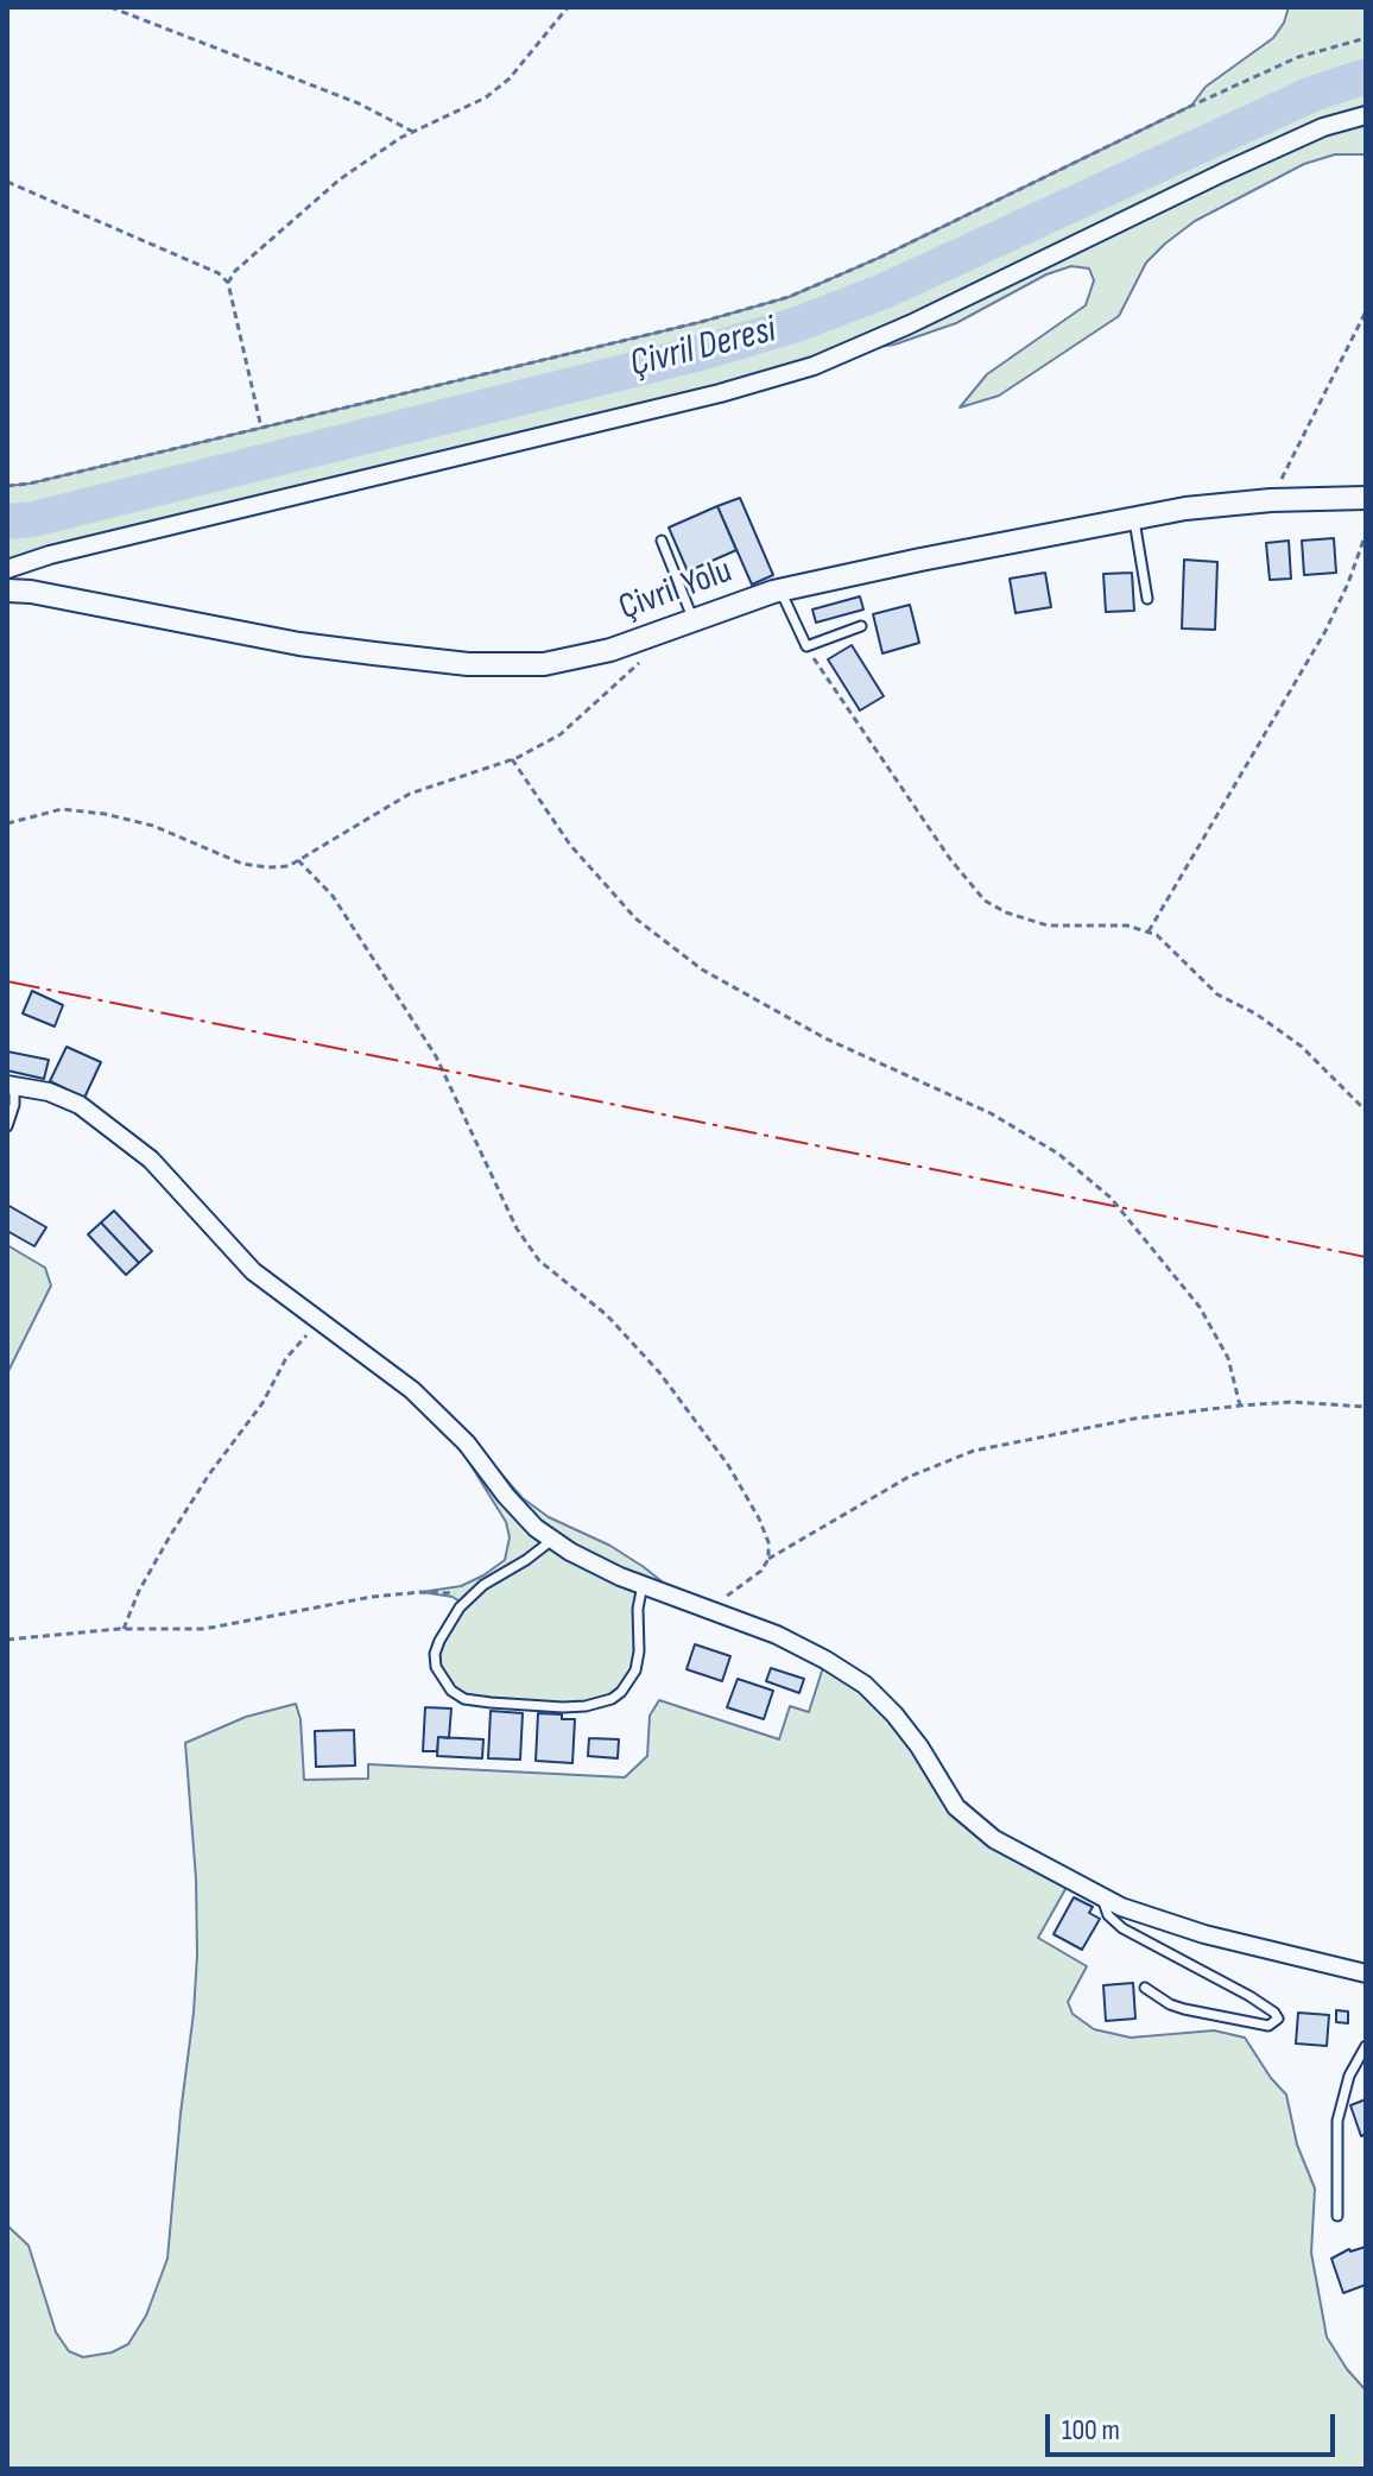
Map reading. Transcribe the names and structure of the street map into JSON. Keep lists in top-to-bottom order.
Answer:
{
  "streets": {
    "street": ["Çivril Yolu"]
  },
  "water": ["Çivril Deresi"],
  "scale_bar": "100 m"
}
